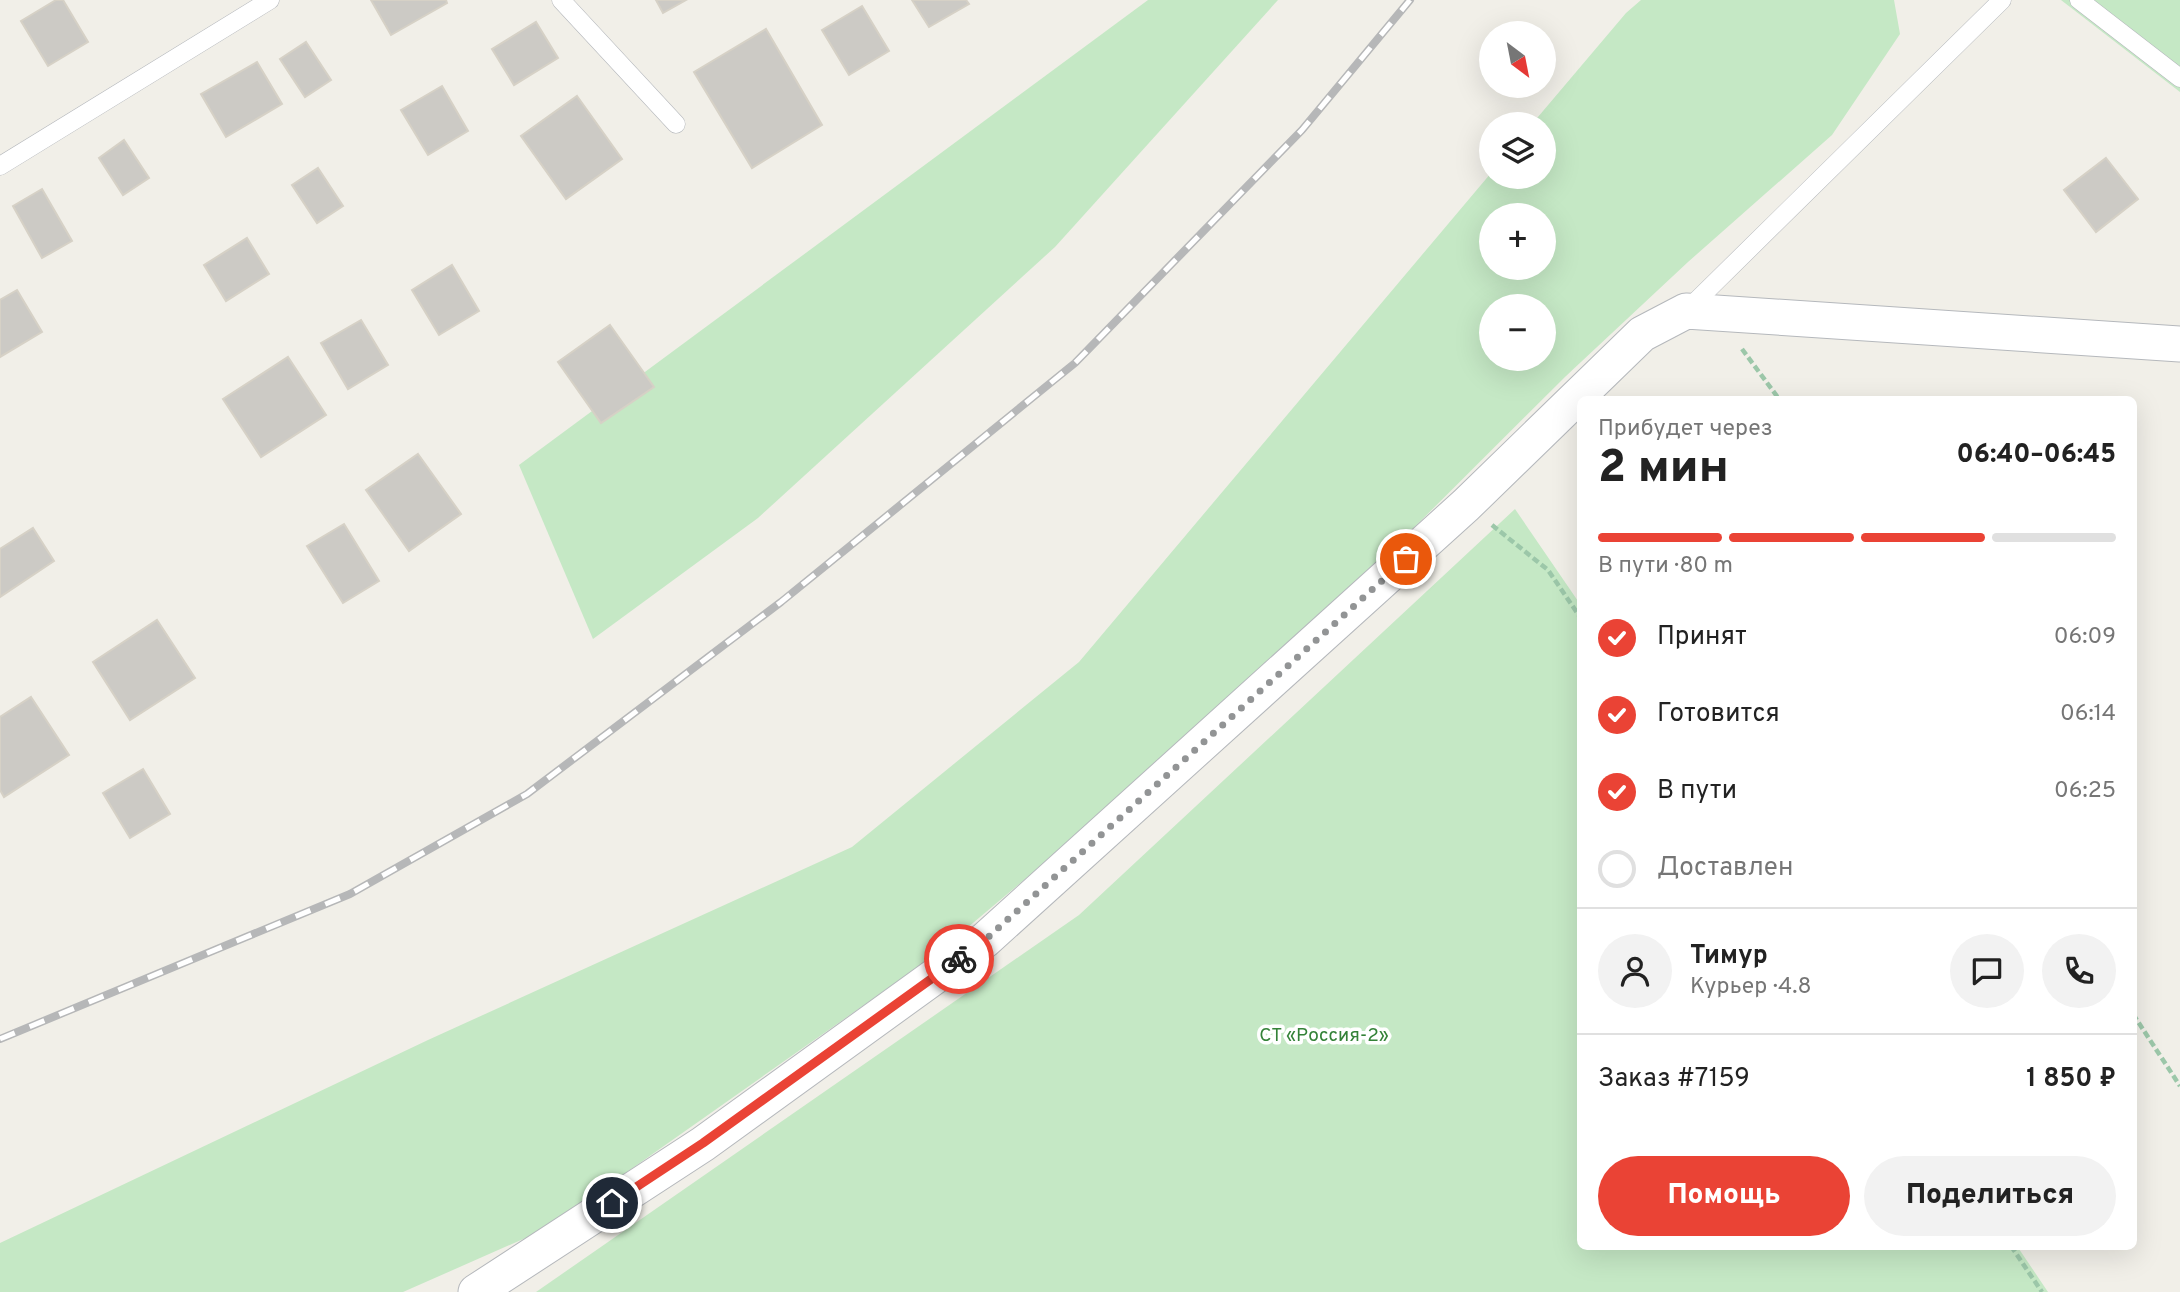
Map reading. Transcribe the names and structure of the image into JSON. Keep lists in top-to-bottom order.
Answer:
{
  "parks": ["СТ «Россия-2»"],
  "north": "bottom right",
  "page": {
    "map_buttons": ["+", "−"],
    "heading": ["2 мин", "Прибудет через", "06:40–06:45"],
    "panel": [
      "Тимур",
      "Курьер · 4.8",
      "Заказ #7159",
      "1 850 ₽"
    ],
    "bar": "В пути · 80 m",
    "list": [
      ["Принят", "06:09"],
      ["Готовится", "06:14"],
      ["В пути", "06:25"],
      "Доставлен"
    ],
    "buttons": ["Помощь", "Поделиться"]
  }
}
